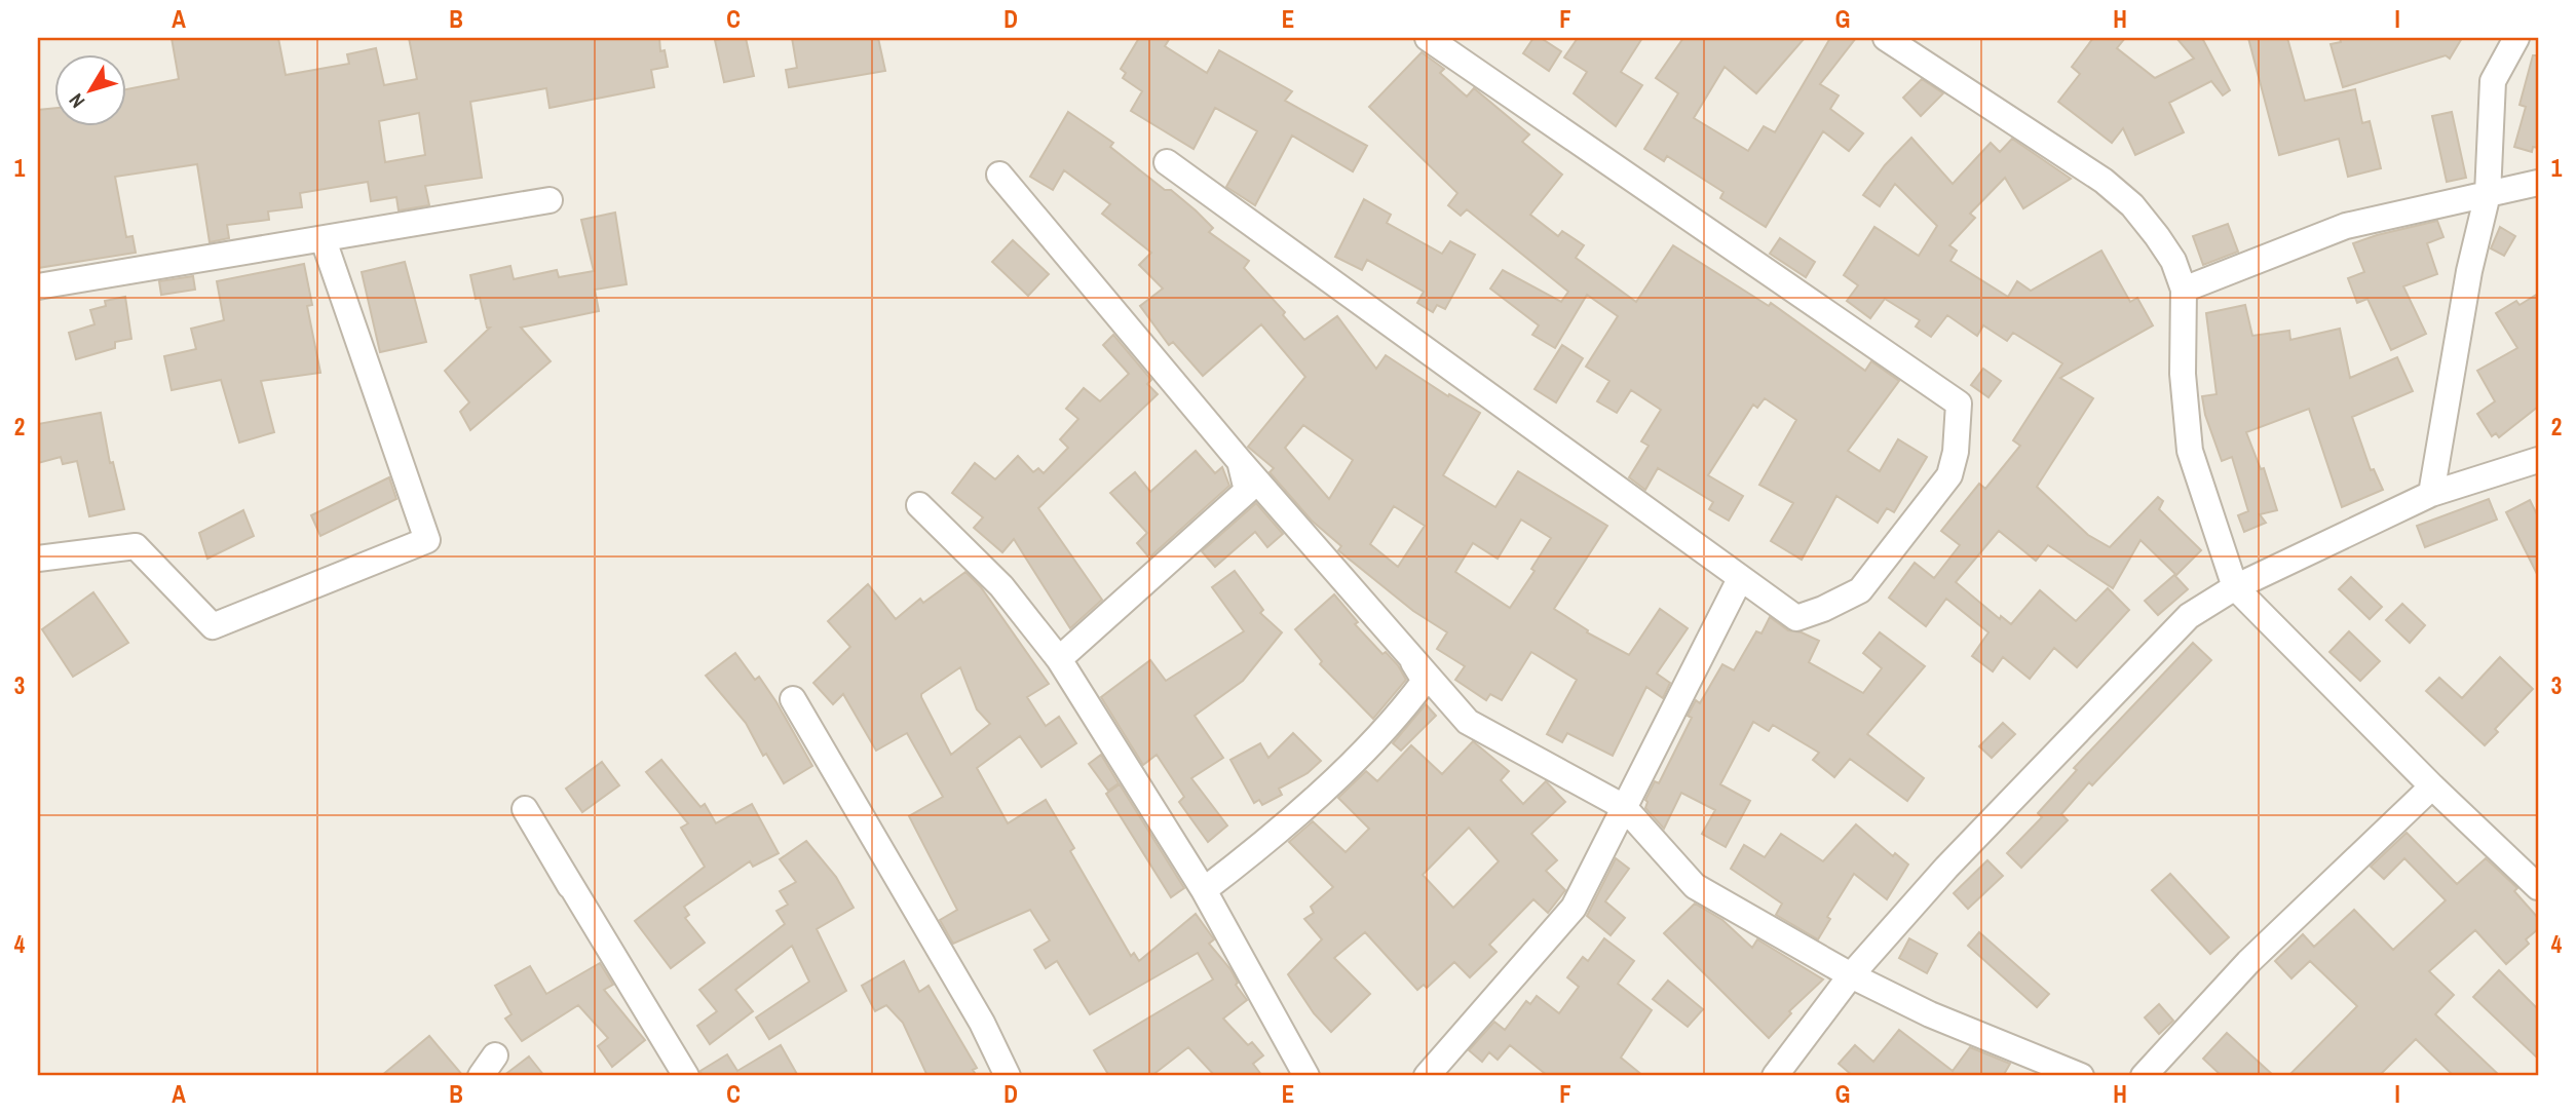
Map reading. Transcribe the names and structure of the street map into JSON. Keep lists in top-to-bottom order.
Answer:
{
  "north": "bottom left",
  "grid": {
    "columns": [
      "A",
      "B",
      "C",
      "D",
      "E",
      "F",
      "G",
      "H",
      "I"
    ],
    "rows": [
      "1",
      "2",
      "3",
      "4"
    ]
  }
}
